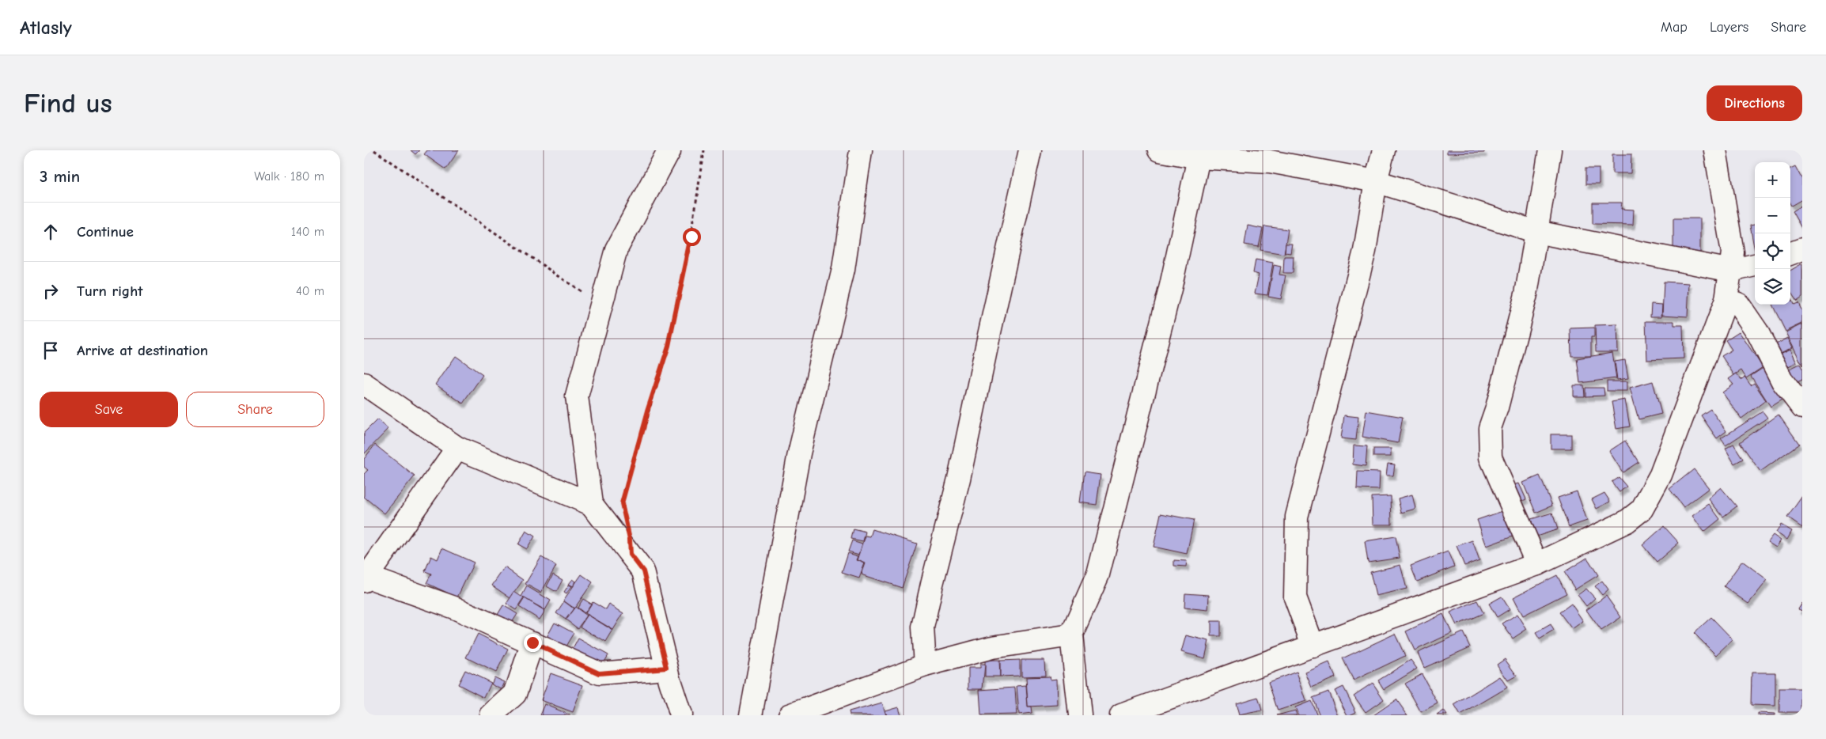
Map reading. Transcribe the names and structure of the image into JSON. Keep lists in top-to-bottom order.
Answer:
{
  "page": {
    "header": "Atlasly",
    "nav": ["Map", "Layers", "Share"],
    "buttons": [
      "Directions",
      ["Save", "Share"]
    ],
    "title": "Find us",
    "heading": ["3 min", "Walk · 180 m"],
    "map_buttons": ["+", "−"],
    "list": [
      ["Continue", "140 m"],
      ["Turn right", "40 m"],
      "Arrive at destination"
    ]
  }
}
